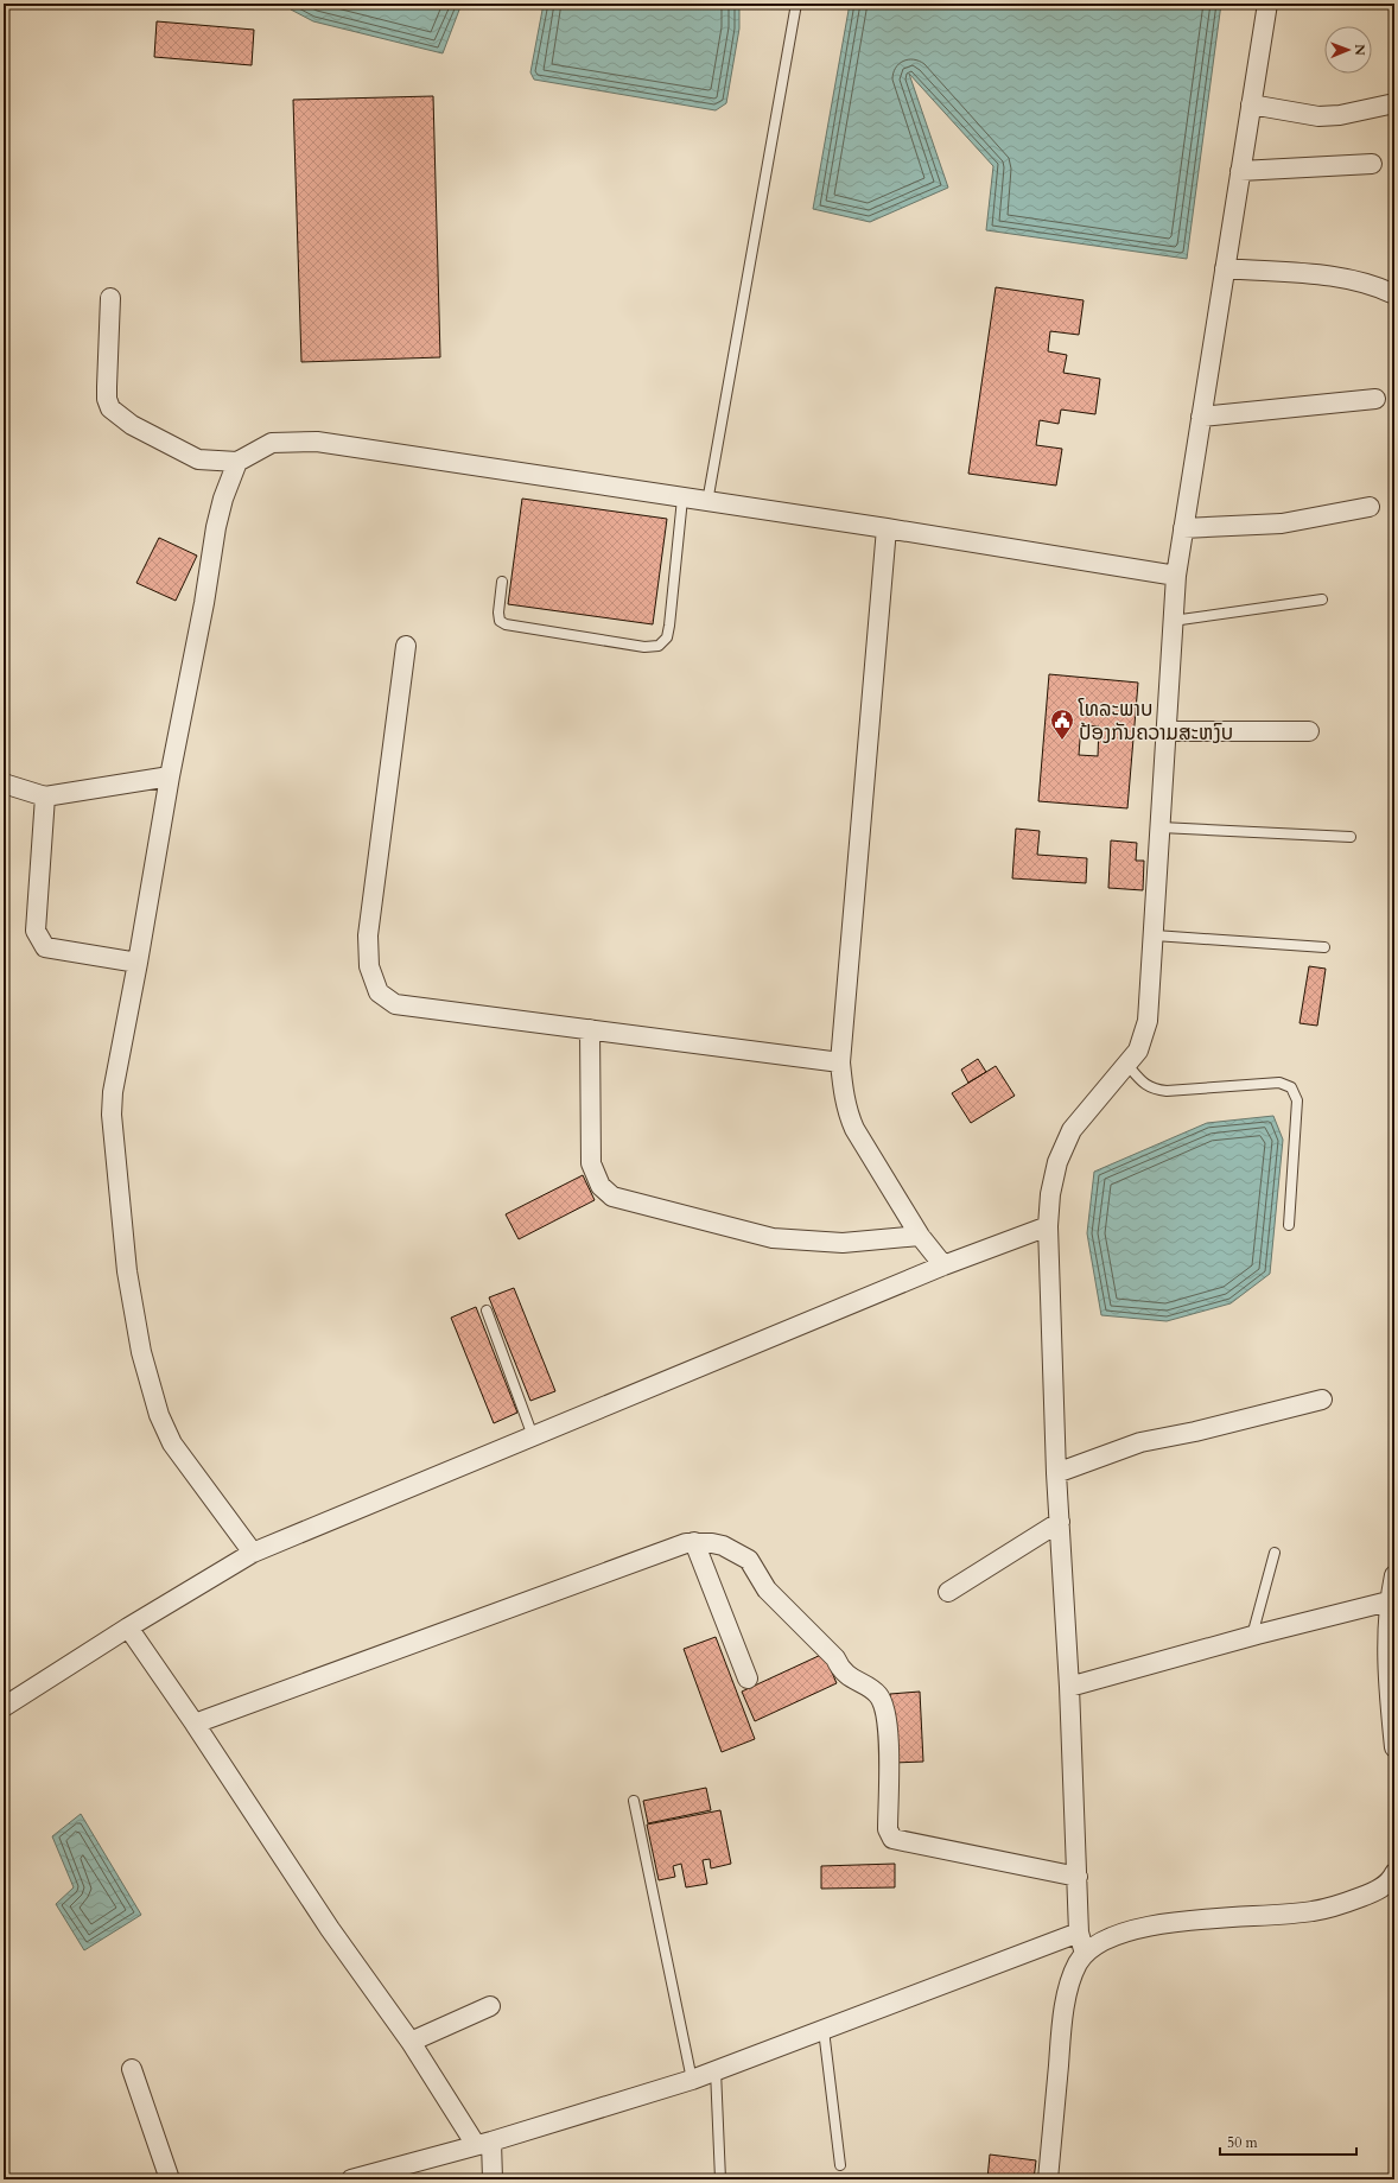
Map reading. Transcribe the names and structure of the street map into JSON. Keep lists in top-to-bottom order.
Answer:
{
  "places": {
    "public building": ["ໂທລະພາບ ປ້ອງກັນຄວາມສະຫງົບ"]
  },
  "scale_bar": "50 m",
  "north": "right"
}
